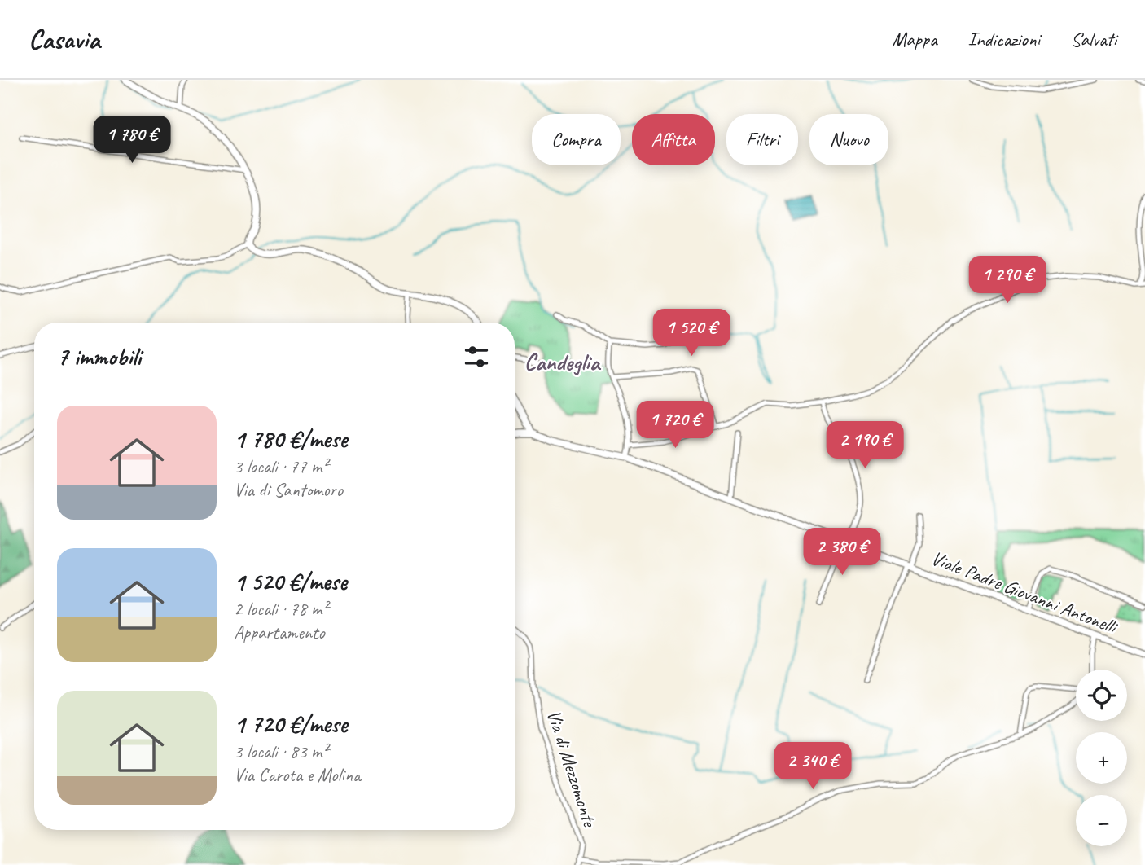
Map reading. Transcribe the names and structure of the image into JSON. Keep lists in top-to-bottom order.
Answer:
{
  "streets": {
    "main road": ["Viale Padre Giovanni Antonelli"],
    "street": ["Via di Mezzomonte"]
  },
  "districts": ["Candeglia"],
  "page": {
    "header": "Casavia",
    "nav": ["Mappa", "Indicazioni", "Salvati"],
    "chip": [
      "Compra",
      "Affitta",
      "Filtri",
      "Nuovo"
    ],
    "price": [
      "1 780 €",
      "1 290 €",
      "1 520 €",
      "1 720 €",
      "2 190 €",
      "2 380 €",
      "2 340 €"
    ],
    "heading": "7 immobili",
    "list": [
      {
        "name": "1 780 €/mese",
        "note": "3 locali · 77 m² · Via di Santomoro"
      },
      {
        "name": "1 520 €/mese",
        "note": "2 locali · 78 m² · Appartamento"
      },
      {
        "name": "1 720 €/mese",
        "note": "3 locali · 83 m² · Via Carota e Molina"
      }
    ],
    "map_buttons": ["+", "−"]
  }
}
